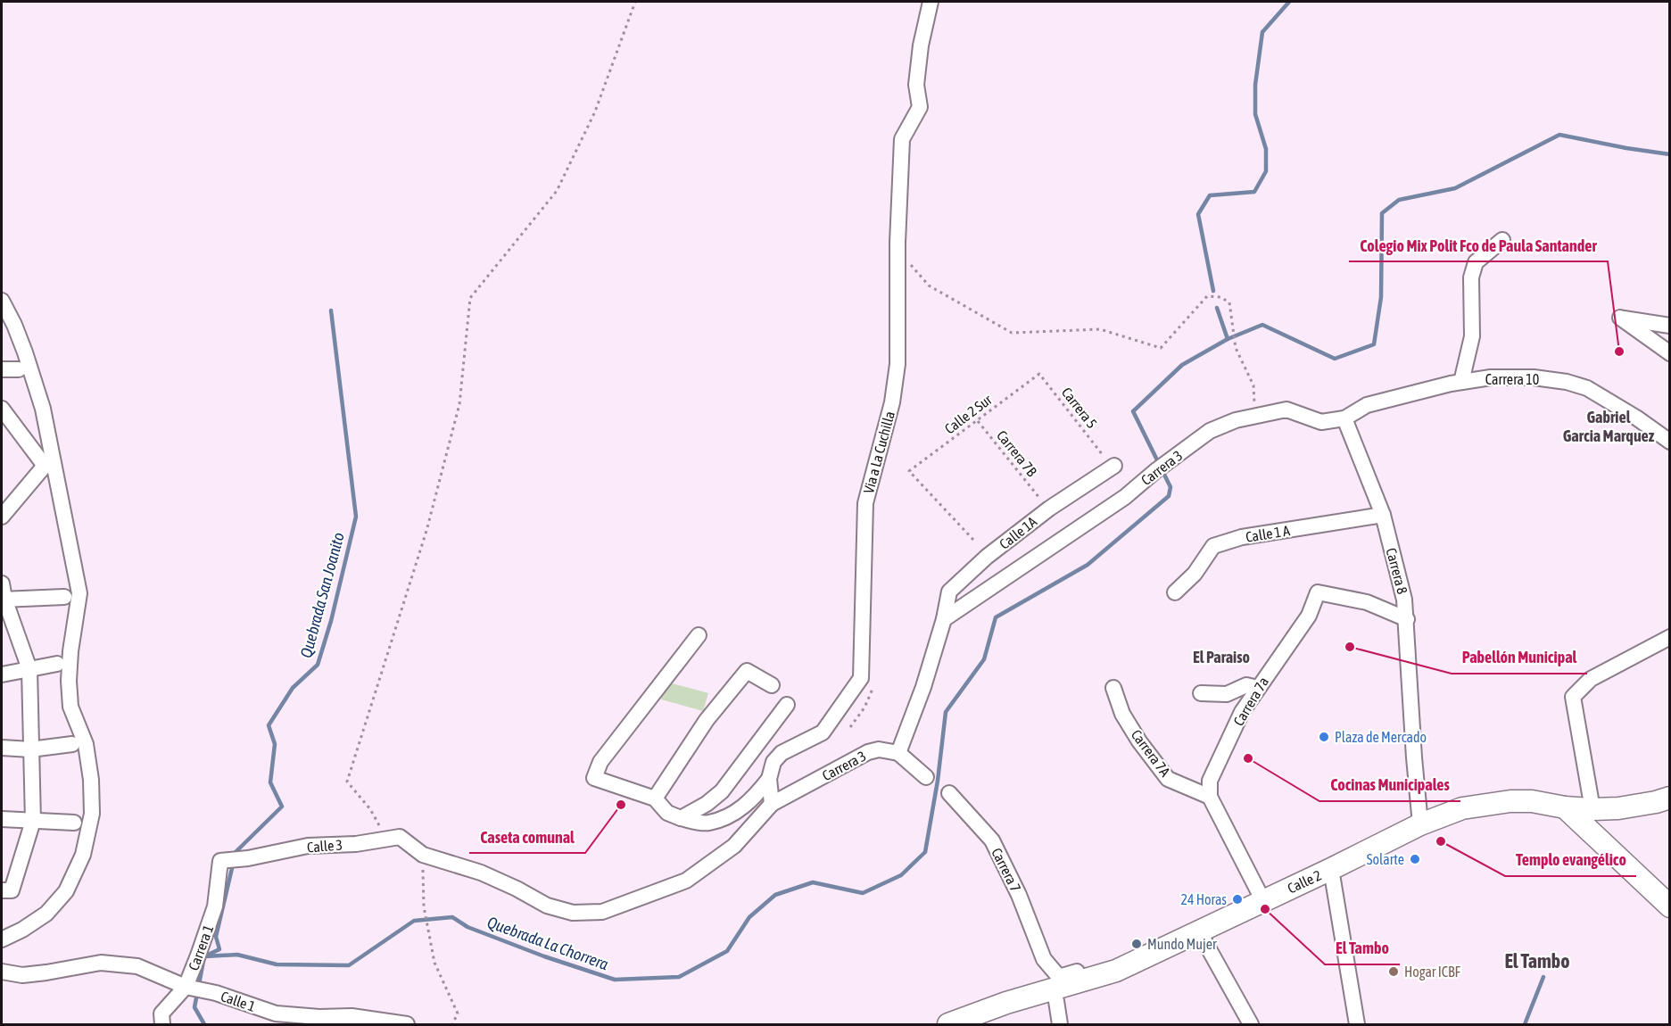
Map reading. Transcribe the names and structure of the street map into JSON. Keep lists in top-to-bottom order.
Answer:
{
  "streets": {
    "street": [
      "Carrera 10",
      "Via a La Cuchilla",
      "Carrera 3",
      "Calle 1A",
      "Calle 1 A",
      "Carrera 8",
      "Carrera 7a",
      "Carrera 7A",
      "Calle 3",
      "Carrera 7",
      "Calle 2",
      "Carrera 1",
      "Calle 1"
    ],
    "path": ["Carrera 5", "Calle 2 Sur", "Carrera 7B"]
  },
  "crossings": [
    ["Carrera 10", "Carrera 8"],
    ["Carrera 5", "Calle 2 Sur"],
    ["Calle 2 Sur", "Carrera 7B"],
    ["Carrera 3", "Calle 1A"],
    ["Carrera 3", "Calle 3"],
    ["Calle 1 A", "Carrera 8"],
    ["Carrera 8", "Carrera 7a"],
    ["Carrera 8", "Calle 2"],
    ["Carrera 7a", "Carrera 7A"],
    ["Calle 3", "Carrera 1"],
    ["Carrera 1", "Calle 1"]
  ],
  "districts": ["Gabriel Garcia Marquez", "El Paraiso", "El Tambo"],
  "water": ["Quebrada San Joanito", "Quebrada La Chorrera"],
  "places": [
    "Colegio Mix Polit Fco de Paula Santander",
    "Pabellón Municipal",
    "Plaza de Mercado",
    "Cocinas Municipales",
    "Caseta comunal",
    "Templo evangélico",
    "Solarte",
    "24 Horas",
    "El Tambo",
    "Mundo Mujer",
    "Hogar ICBF"
  ]
}
